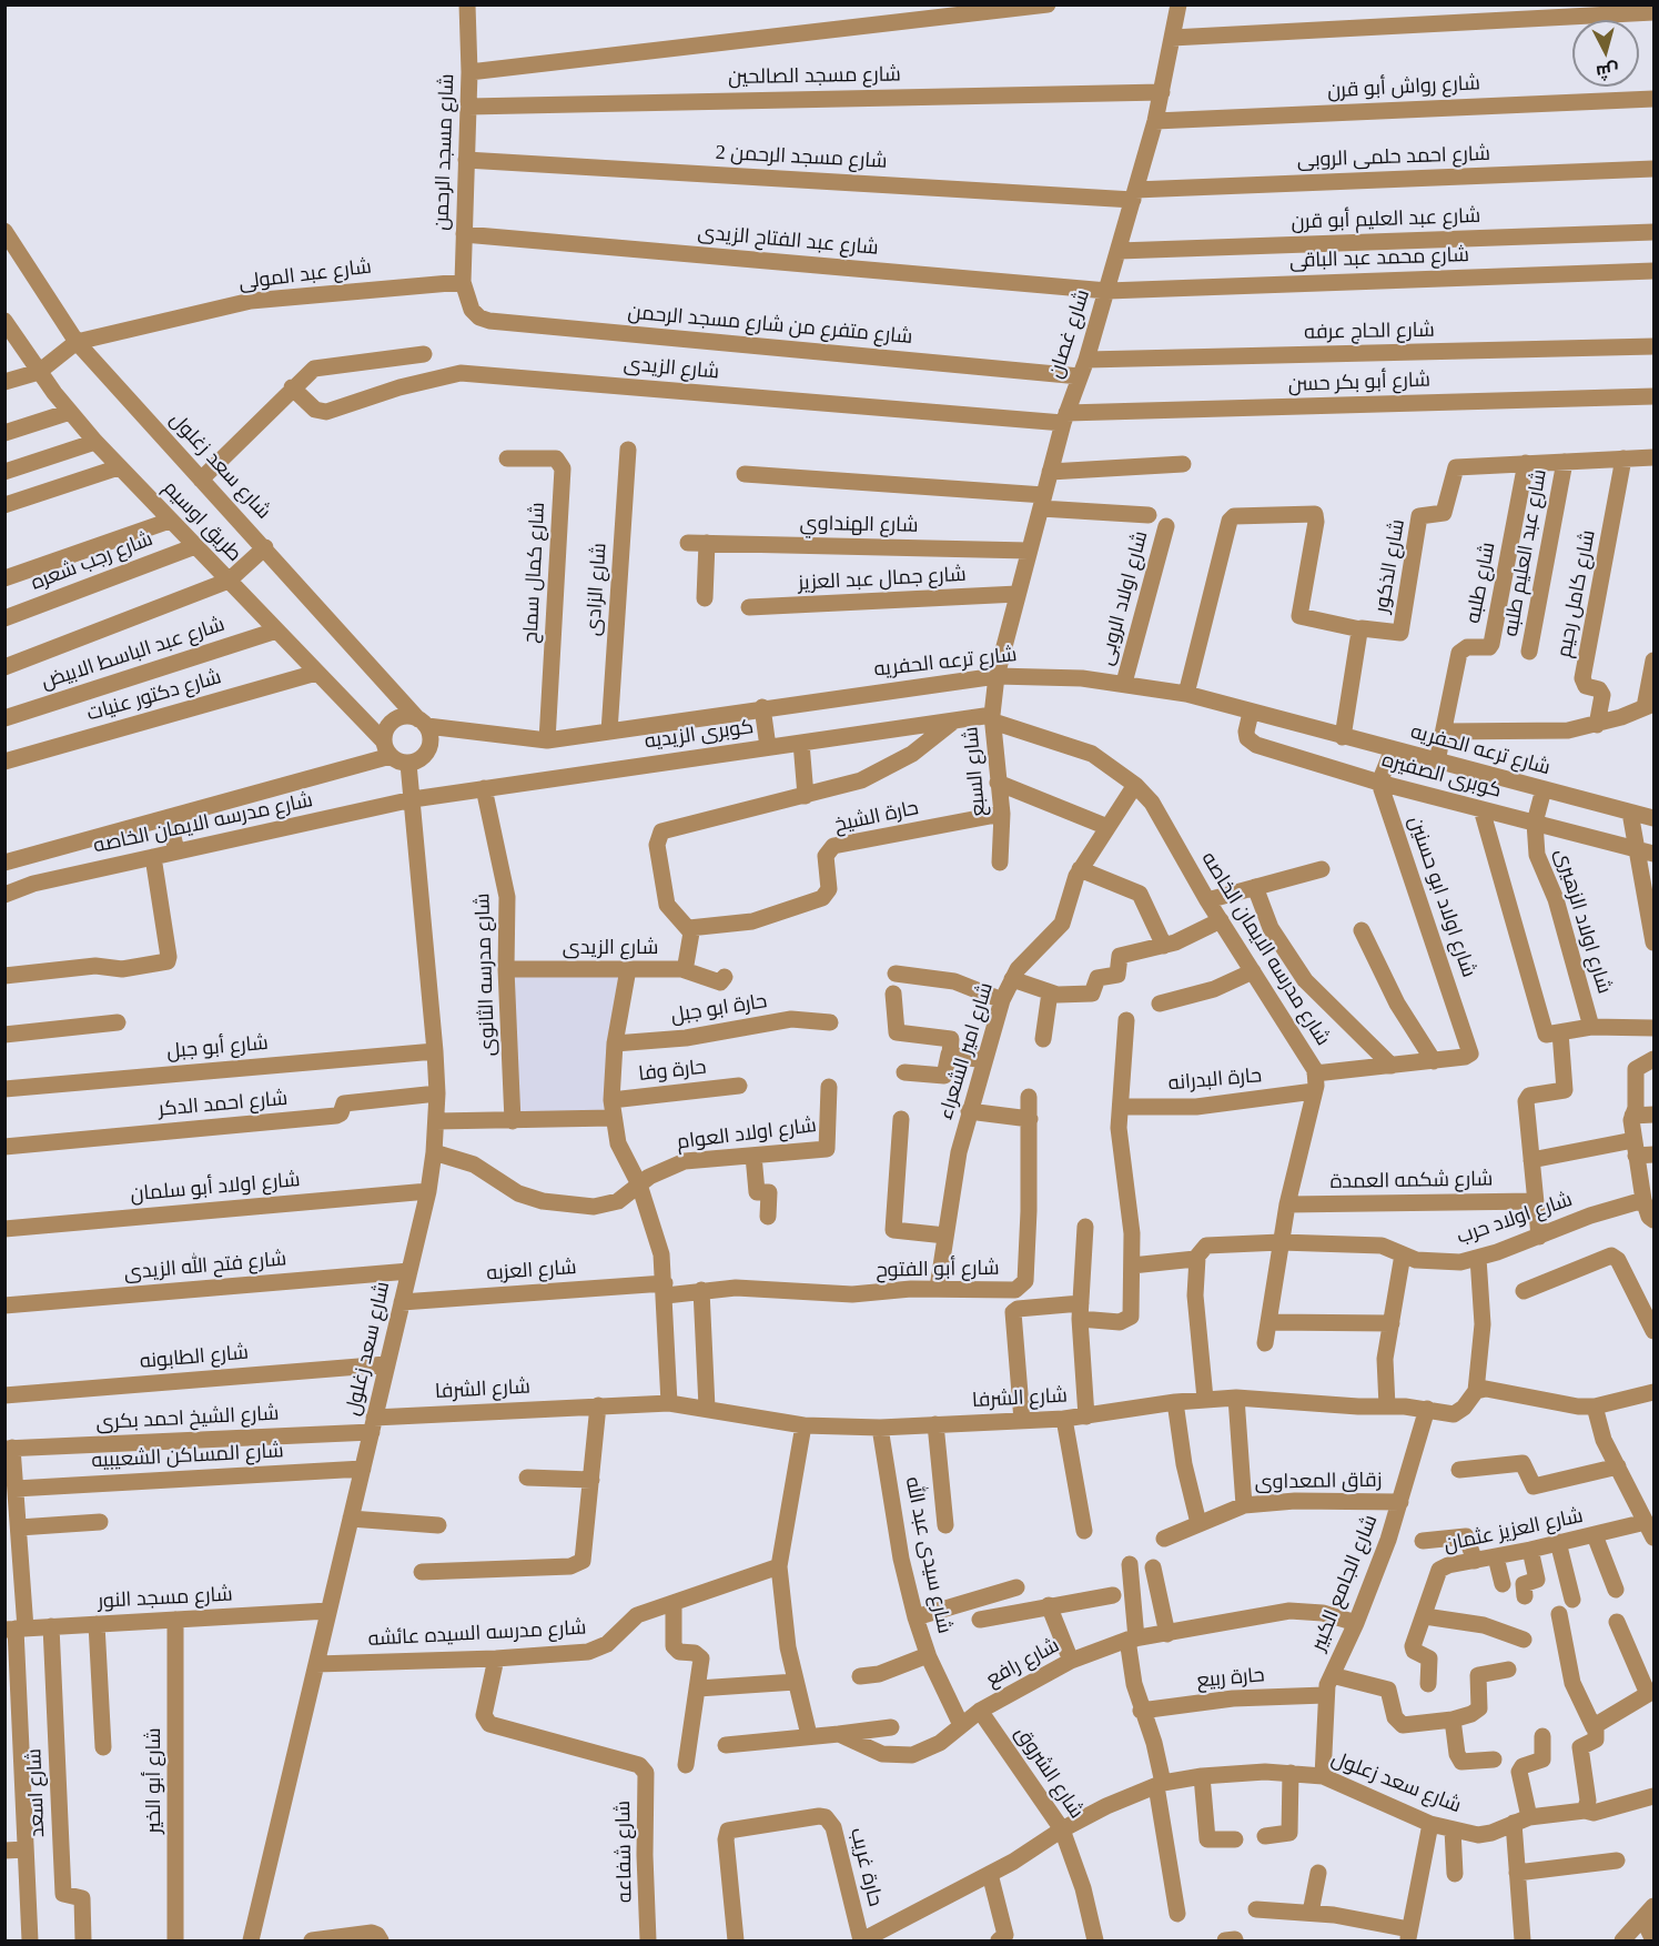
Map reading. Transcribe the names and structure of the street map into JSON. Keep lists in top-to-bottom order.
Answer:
{
  "streets": {
    "street": [
      "شارع مسجد الصالحين",
      "شارع رواش أبو قرن",
      "شارع مسجد الرحمن",
      "شارع مسجد الرحمن 2",
      "شارع احمد حلمى الروبى",
      "شارع عبد العليم أبو قرن",
      "شارع عبد الفتاح الزيدى",
      "شارع محمد عبد الباقى",
      "شارع عبد المولى",
      "شارع متفرع من شارع مسجد الرحمن",
      "شارع الحاج عرفه",
      "شارع غصان",
      "شارع الزيدى",
      "شارع أبو بكر حسن",
      "شارع سعد زغلول",
      "طريق اوسيم",
      "شارع الهنداوي",
      "شارع عبد العليم طلبه",
      "شارع رجب شعره",
      "شارع الذكور",
      "شارع كمال سماح",
      "شارع جمال عبد العزيز",
      "شارع طلبه",
      "شارع الزادى",
      "شارع كامل رحيم",
      "شارع اولاد الروبى",
      "شارع عبد الباسط الابيض",
      "شارع ترعه الحفريه",
      "شارع دكتور عنيات",
      "كوبرى الزيديه",
      "شارع السبع",
      "كوبرى الصفيره",
      "حارة الشيخ",
      "شارع مدرسه الايمان الخاصه",
      "شارع اولاد ابو حسنين",
      "شارع اولاد الزهيرى",
      "شارع مدرسه الثانوى",
      "حارة ابو جبل",
      "شارع أبو جبل",
      "شارع امير الشعراء",
      "حارة وفا",
      "حارة البدرانه",
      "شارع احمد الدكر",
      "شارع اولاد العوام",
      "شارع شكمه العمدة",
      "شارع اولاد أبو سلمان",
      "شارع اولاد حرب",
      "شارع فتح الله الزيدى",
      "شارع أبو الفتوح",
      "شارع العزبه",
      "شارع الطابونه",
      "شارع الشرفا",
      "شارع الشيخ احمد بكرى",
      "شارع المساكن الشعيبيه",
      "زقاق المعداوى",
      "شارع العزيز عثمان",
      "شارع سيدى عبد الله",
      "شارع الجامع الكبير",
      "شارع مسجد النور",
      "شارع مدرسه السيده عائشه",
      "شارع رافع",
      "حارة ربيع",
      "شارع الشروق",
      "شارع أبو الخير",
      "شارع سعد زعلول",
      "شارع اسعد",
      "شارع شفاعه",
      "حارة غريب"
    ]
  },
  "crossings": [
    ["شارع مسجد الصالحين", "شارع مسجد الرحمن"],
    ["شارع مسجد الصالحين", "شارع غصان"],
    ["شارع رواش أبو قرن", "شارع غصان"],
    ["شارع مسجد الرحمن", "شارع مسجد الرحمن 2"],
    ["شارع مسجد الرحمن", "شارع عبد الفتاح الزيدى"],
    ["شارع مسجد الرحمن", "شارع عبد المولى"],
    ["شارع مسجد الرحمن", "شارع متفرع من شارع مسجد الرحمن"],
    ["شارع مسجد الرحمن 2", "شارع احمد حلمى الروبى"],
    ["شارع مسجد الرحمن 2", "شارع غصان"],
    ["شارع احمد حلمى الروبى", "شارع غصان"],
    ["شارع عبد العليم أبو قرن", "شارع غصان"],
    ["شارع عبد الفتاح الزيدى", "شارع محمد عبد الباقى"],
    ["شارع عبد الفتاح الزيدى", "شارع غصان"],
    ["شارع محمد عبد الباقى", "شارع غصان"],
    ["شارع عبد المولى", "شارع سعد زغلول"],
    ["شارع متفرع من شارع مسجد الرحمن", "شارع غصان"],
    ["شارع الحاج عرفه", "شارع غصان"],
    ["شارع غصان", "شارع الزيدى"],
    ["شارع غصان", "شارع أبو بكر حسن"],
    ["شارع غصان", "شارع الهنداوي"],
    ["شارع غصان", "شارع جمال عبد العزيز"],
    ["شارع غصان", "شارع ترعه الحفريه"],
    ["شارع غصان", "شارع السبع"],
    ["شارع الزيدى", "شارع أبو بكر حسن"],
    ["شارع الزيدى", "كوبرى الزيديه"],
    ["شارع الزيدى", "حارة الشيخ"],
    ["شارع الزيدى", "شارع مدرسه الثانوى"],
    ["شارع سعد زغلول", "طريق اوسيم"],
    ["شارع سعد زغلول", "شارع ترعه الحفريه"],
    ["شارع سعد زغلول", "كوبرى الزيديه"],
    ["شارع سعد زغلول", "شارع مدرسه الايمان الخاصه"],
    ["شارع سعد زغلول", "شارع أبو جبل"],
    ["شارع سعد زغلول", "حارة وفا"],
    ["شارع سعد زغلول", "شارع احمد الدكر"],
    ["شارع سعد زغلول", "شارع اولاد العوام"],
    ["شارع سعد زغلول", "شارع اولاد أبو سلمان"],
    ["شارع سعد زغلول", "شارع فتح الله الزيدى"],
    ["شارع سعد زغلول", "شارع العزبه"],
    ["شارع سعد زغلول", "شارع الطابونه"],
    ["شارع سعد زغلول", "شارع الشرفا"],
    ["شارع سعد زغلول", "شارع الشيخ احمد بكرى"],
    ["شارع سعد زغلول", "شارع المساكن الشعيبيه"],
    ["شارع سعد زغلول", "شارع مسجد النور"],
    ["شارع سعد زغلول", "شارع مدرسه السيده عائشه"],
    ["طريق اوسيم", "شارع رجب شعره"],
    ["طريق اوسيم", "شارع عبد الباسط الابيض"],
    ["طريق اوسيم", "شارع ترعه الحفريه"],
    ["طريق اوسيم", "شارع دكتور عنيات"],
    ["طريق اوسيم", "شارع مدرسه الايمان الخاصه"],
    ["شارع الذكور", "شارع طلبه"],
    ["شارع الذكور", "شارع ترعه الحفريه"],
    ["شارع كمال سماح", "شارع ترعه الحفريه"],
    ["شارع طلبه", "شارع ترعه الحفريه"],
    ["شارع الزادى", "شارع ترعه الحفريه"],
    ["شارع اولاد الروبى", "شارع ترعه الحفريه"],
    ["شارع ترعه الحفريه", "شارع السبع"],
    ["شارع ترعه الحفريه", "كوبرى الصفيره"],
    ["شارع ترعه الحفريه", "شارع مدرسه الايمان الخاصه"],
    ["شارع ترعه الحفريه", "شارع اولاد الزهيرى"],
    ["كوبرى الزيديه", "شارع السبع"],
    ["كوبرى الزيديه", "شارع مدرسه الايمان الخاصه"],
    ["كوبرى الزيديه", "شارع مدرسه الثانوى"],
    ["شارع السبع", "حارة الشيخ"],
    ["شارع السبع", "شارع مدرسه الايمان الخاصه"],
    ["كوبرى الصفيره", "شارع اولاد ابو حسنين"],
    ["كوبرى الصفيره", "شارع اولاد الزهيرى"],
    ["شارع مدرسه الايمان الخاصه", "شارع امير الشعراء"],
    ["شارع مدرسه الايمان الخاصه", "حارة البدرانه"],
    ["شارع مدرسه الايمان الخاصه", "شارع شكمه العمدة"],
    ["شارع مدرسه الايمان الخاصه", "شارع اولاد حرب"],
    ["شارع مدرسه الثانوى", "حارة وفا"],
    ["شارع امير الشعراء", "شارع أبو الفتوح"],
    ["شارع أبو الفتوح", "شارع العزبه"],
    ["شارع الشرفا", "شارع الشيخ احمد بكرى"],
    ["شارع الشرفا", "شارع سيدى عبد الله"],
    ["شارع الشرفا", "شارع الجامع الكبير"],
    ["زقاق المعداوى", "شارع الجامع الكبير"],
    ["شارع سيدى عبد الله", "شارع رافع"],
    ["شارع الجامع الكبير", "شارع رافع"],
    ["شارع الجامع الكبير", "حارة ربيع"],
    ["شارع الجامع الكبير", "شارع سعد زعلول"],
    ["شارع مسجد النور", "شارع أبو الخير"],
    ["شارع مسجد النور", "شارع اسعد"],
    ["شارع مدرسه السيده عائشه", "شارع شفاعه"],
    ["شارع رافع", "شارع الشروق"],
    ["شارع الشروق", "شارع سعد زعلول"],
    ["شارع سعد زعلول", "حارة غريب"]
  ],
  "north": "bottom"
}
